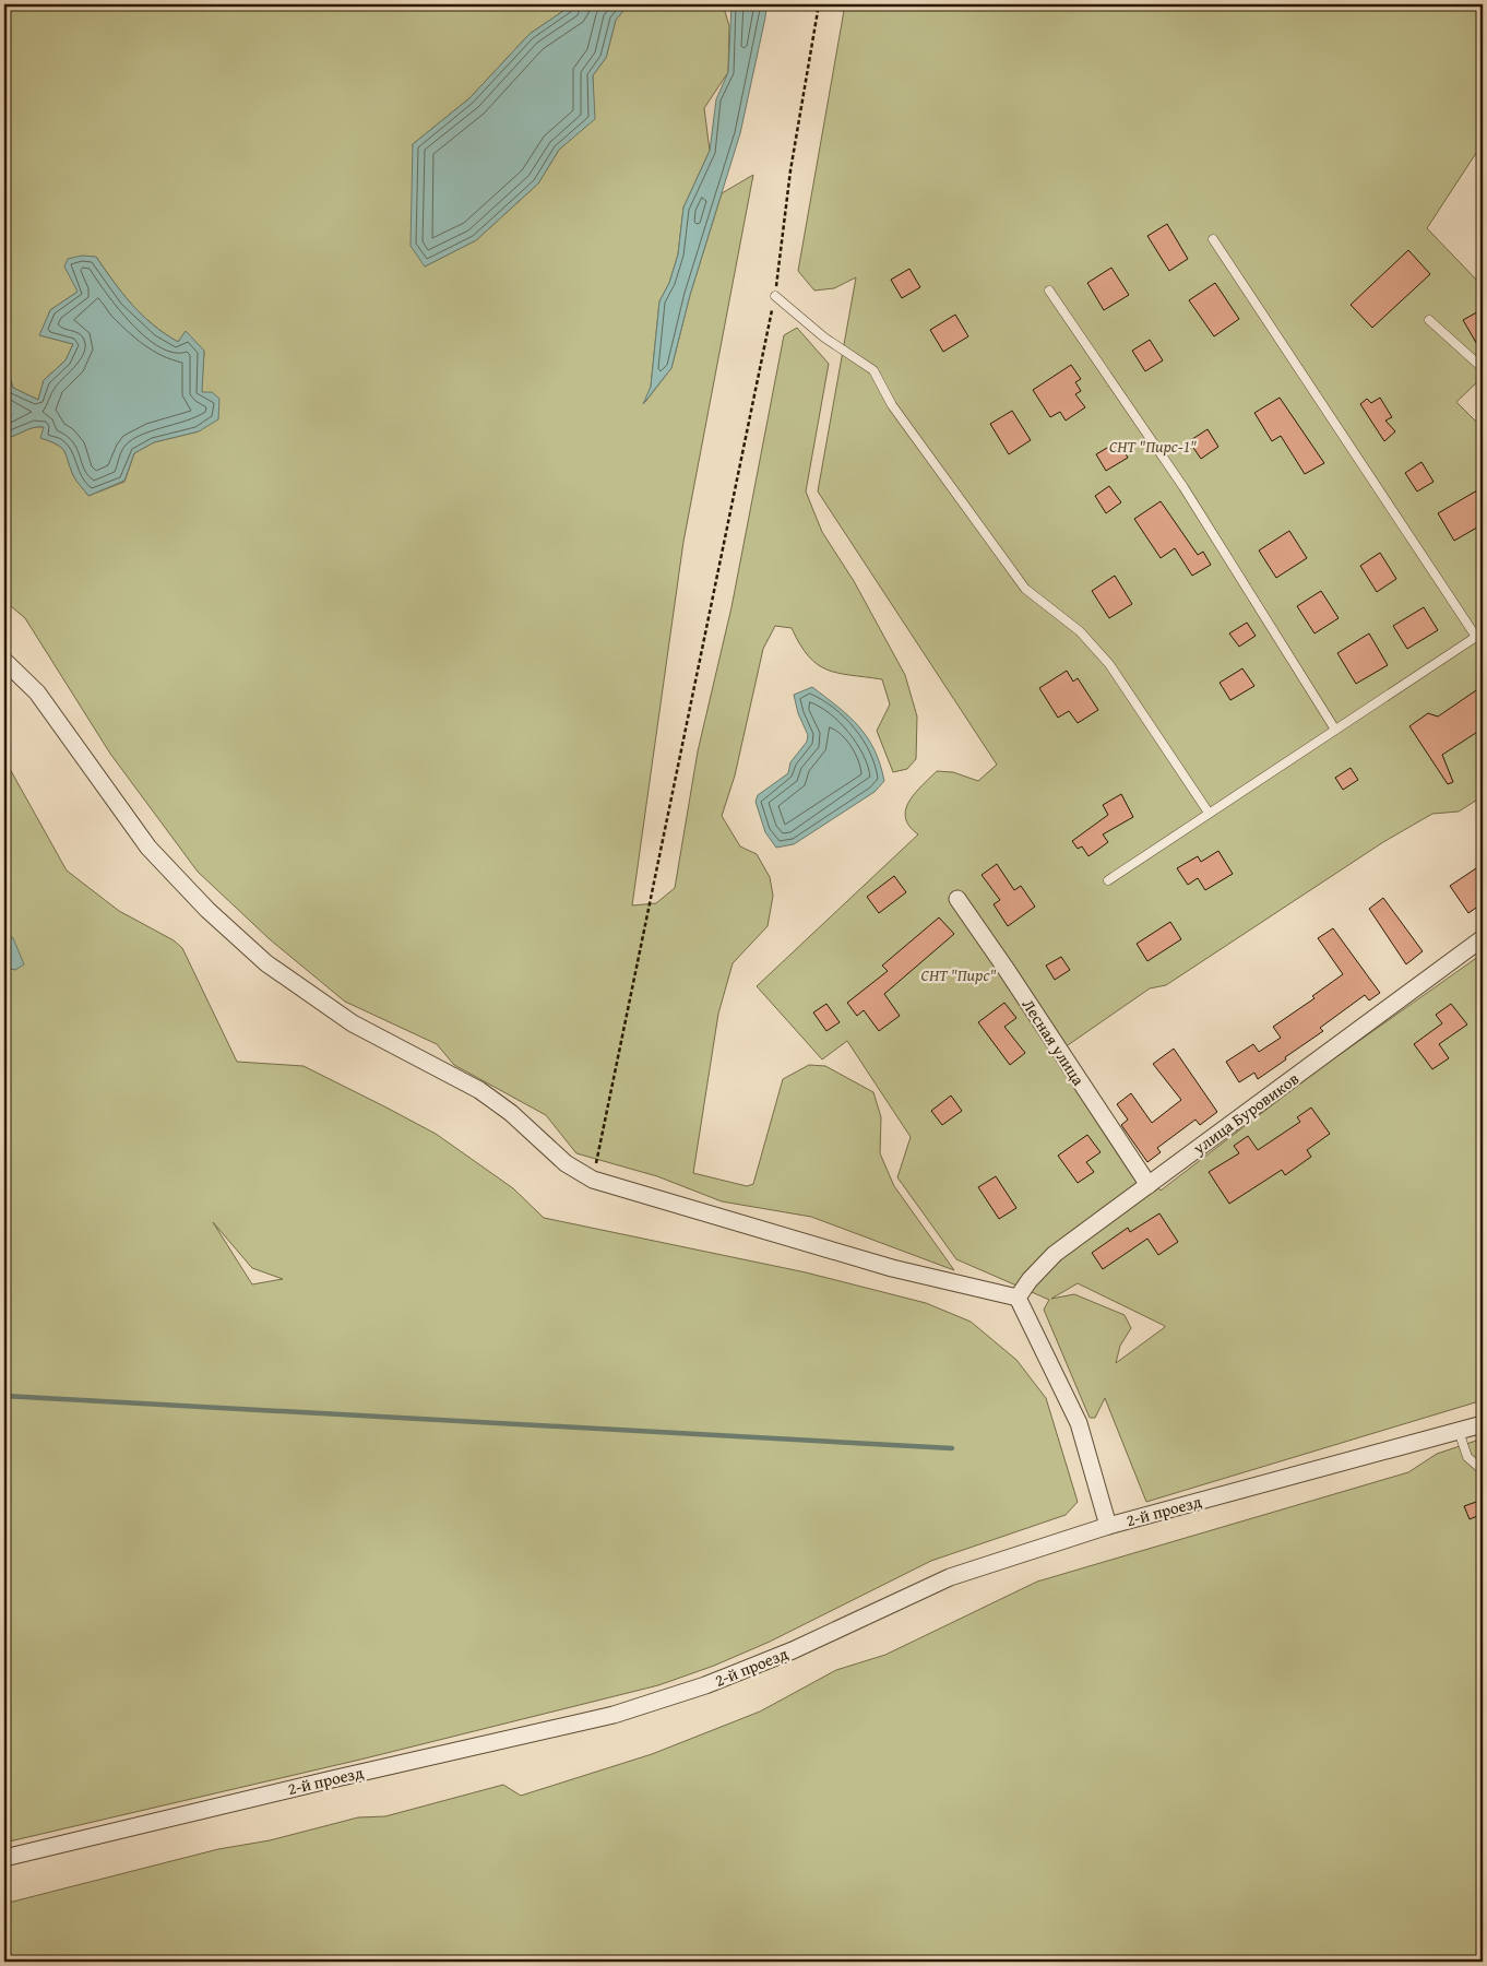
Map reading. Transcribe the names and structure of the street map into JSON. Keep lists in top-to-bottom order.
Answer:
{
  "streets": {
    "street": ["Лесная улица", "улица Буровиков", "2-й проезд"]
  },
  "crossings": [
    ["Лесная улица", "улица Буровиков"]
  ],
  "parks": ["СНТ \"Пирс-1\"", "СНТ \"Пирс\""]
}
